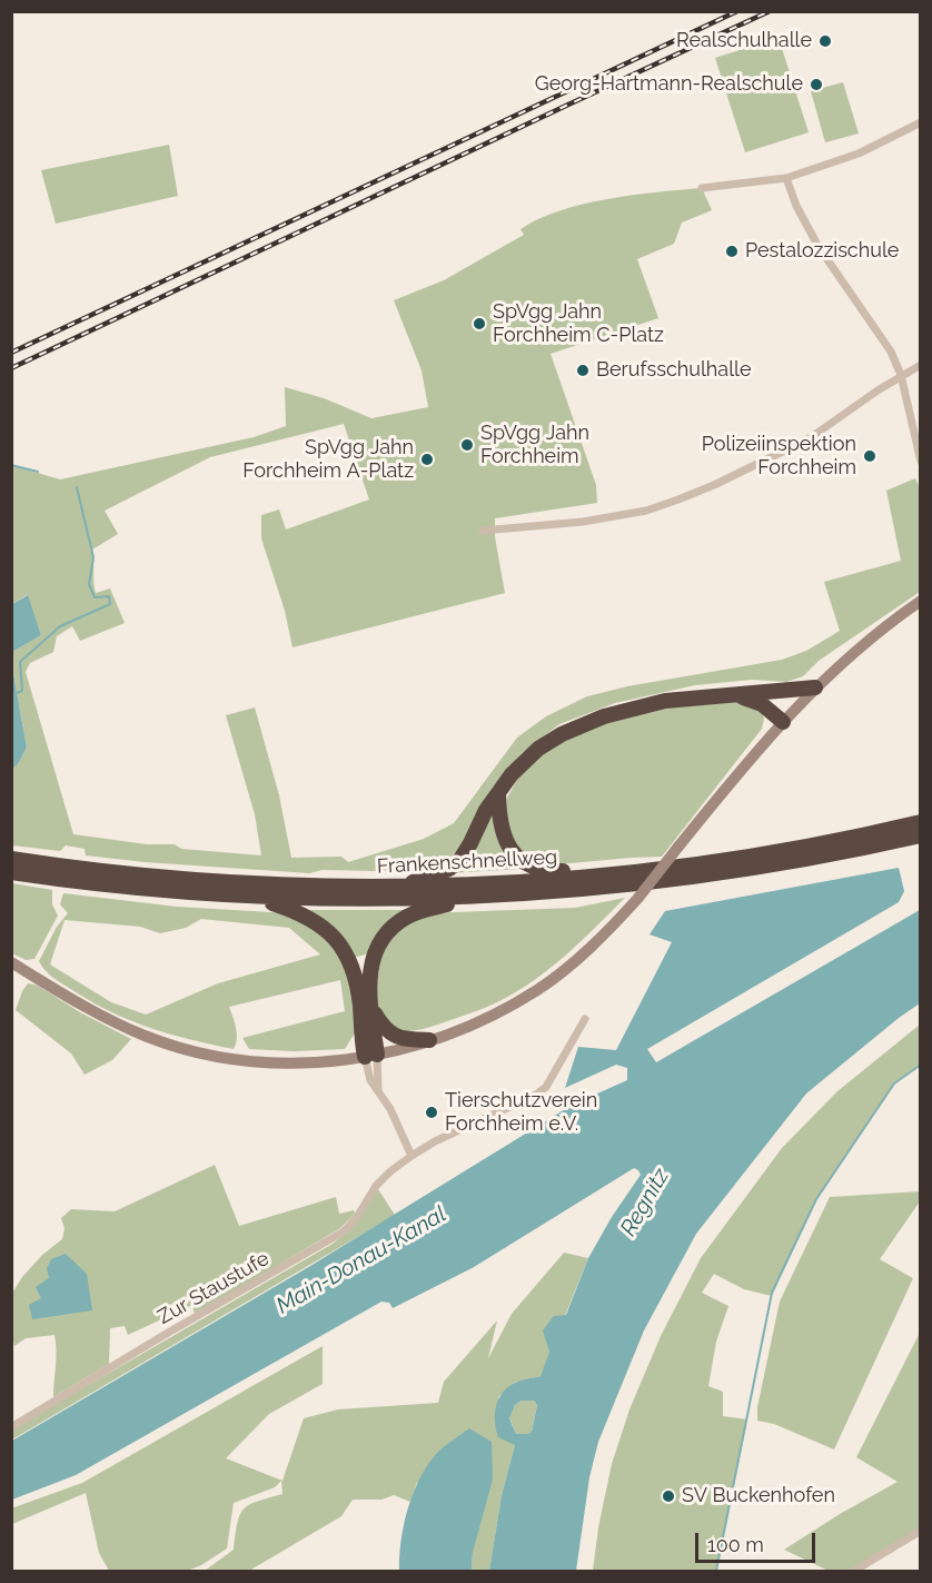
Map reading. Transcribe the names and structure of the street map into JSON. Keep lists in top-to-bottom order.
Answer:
{
  "streets": {
    "highway": ["Frankenschnellweg"],
    "street": ["Zur Staustufe"]
  },
  "water": ["Regnitz", "Main-Donau-Kanal"],
  "places": [
    "Realschulhalle",
    "Georg-Hartmann-Realschule",
    "Pestalozzischule",
    "SpVgg Jahn Forchheim C-Platz",
    "Berufsschulhalle",
    "SpVgg Jahn Forchheim",
    "Polizeiinspektion Forchheim",
    "SpVgg Jahn Forchheim A-Platz",
    "Tierschutzverein Forchheim e.V.",
    "SV Buckenhofen"
  ],
  "scale_bar": "100 m"
}
